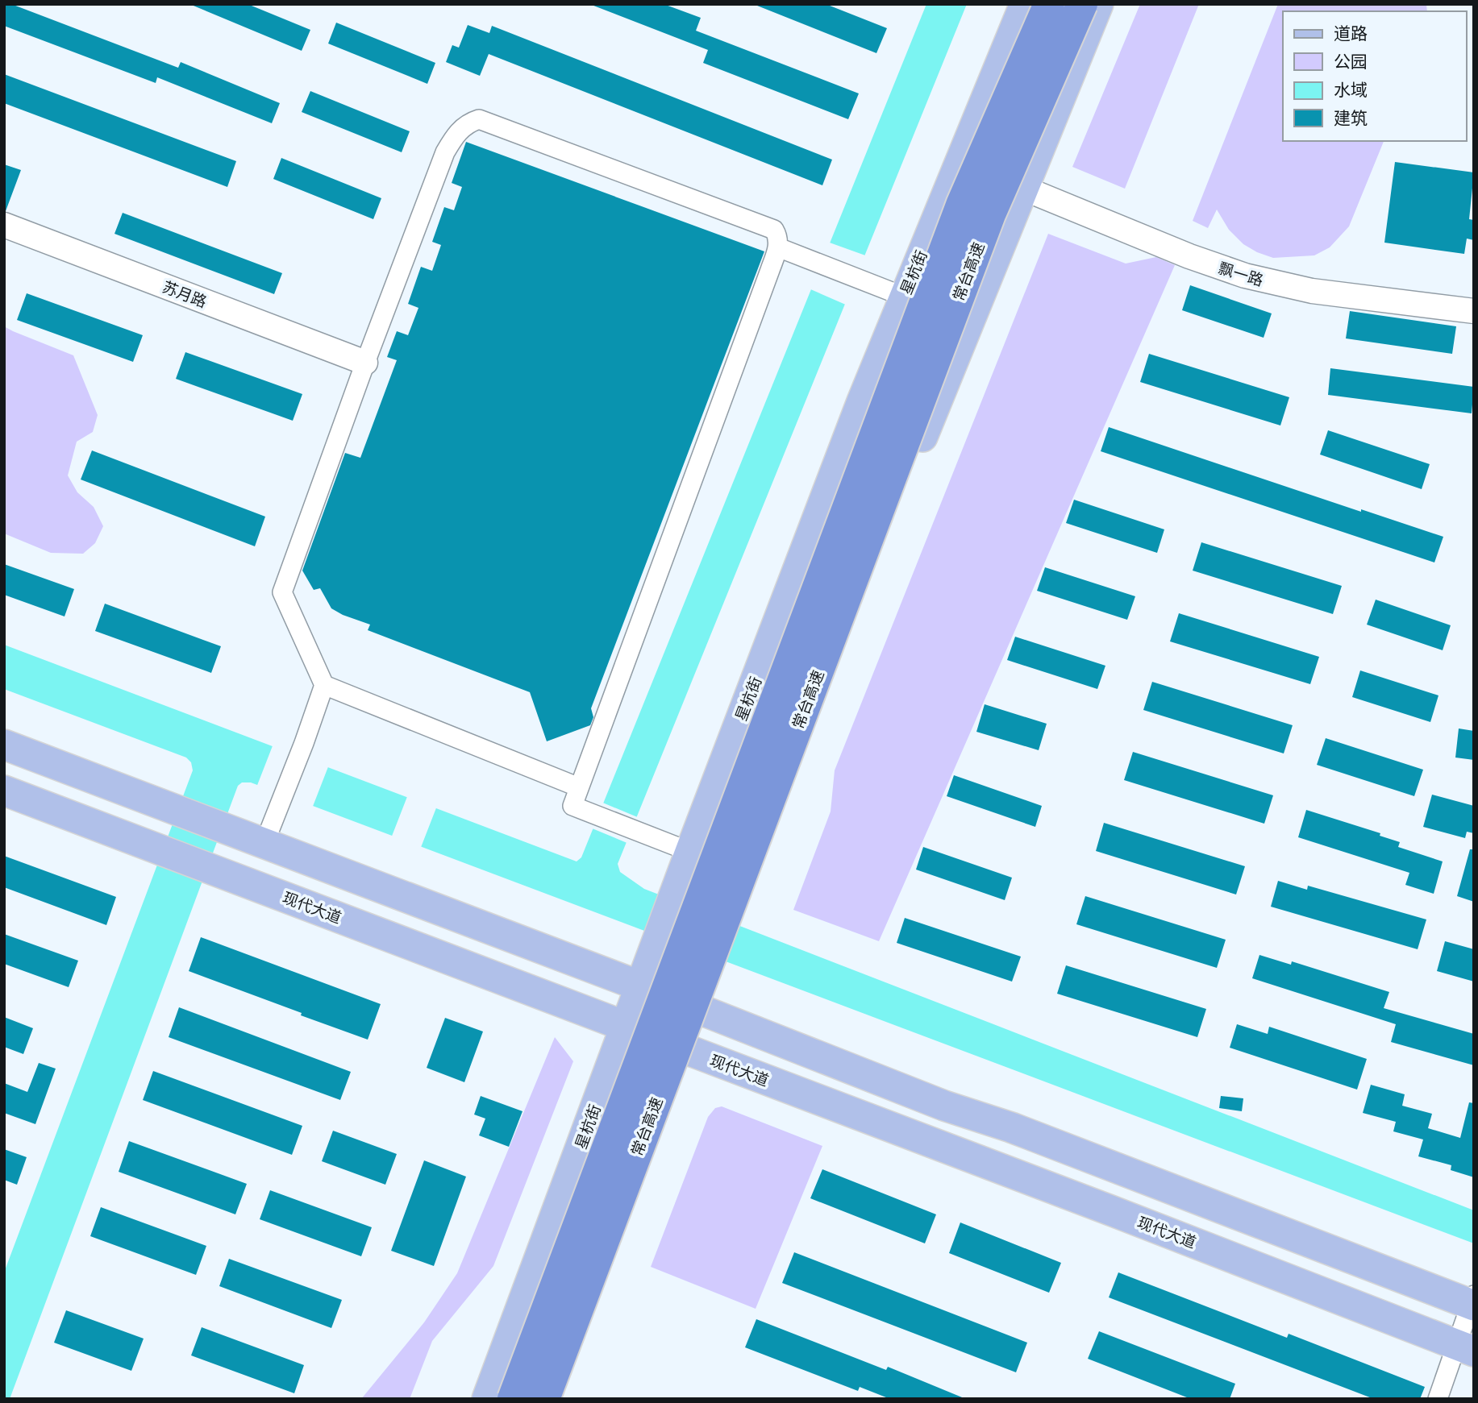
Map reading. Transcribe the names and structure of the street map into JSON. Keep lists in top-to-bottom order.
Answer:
{
  "streets": {
    "highway": ["常台高速"],
    "main road": ["星杭街", "现代大道"],
    "street": ["飘一路", "苏月路"]
  },
  "crossings": [
    ["星杭街", "现代大道"]
  ],
  "legend": [
    "道路",
    "公园",
    "水域",
    "建筑"
  ]
}
